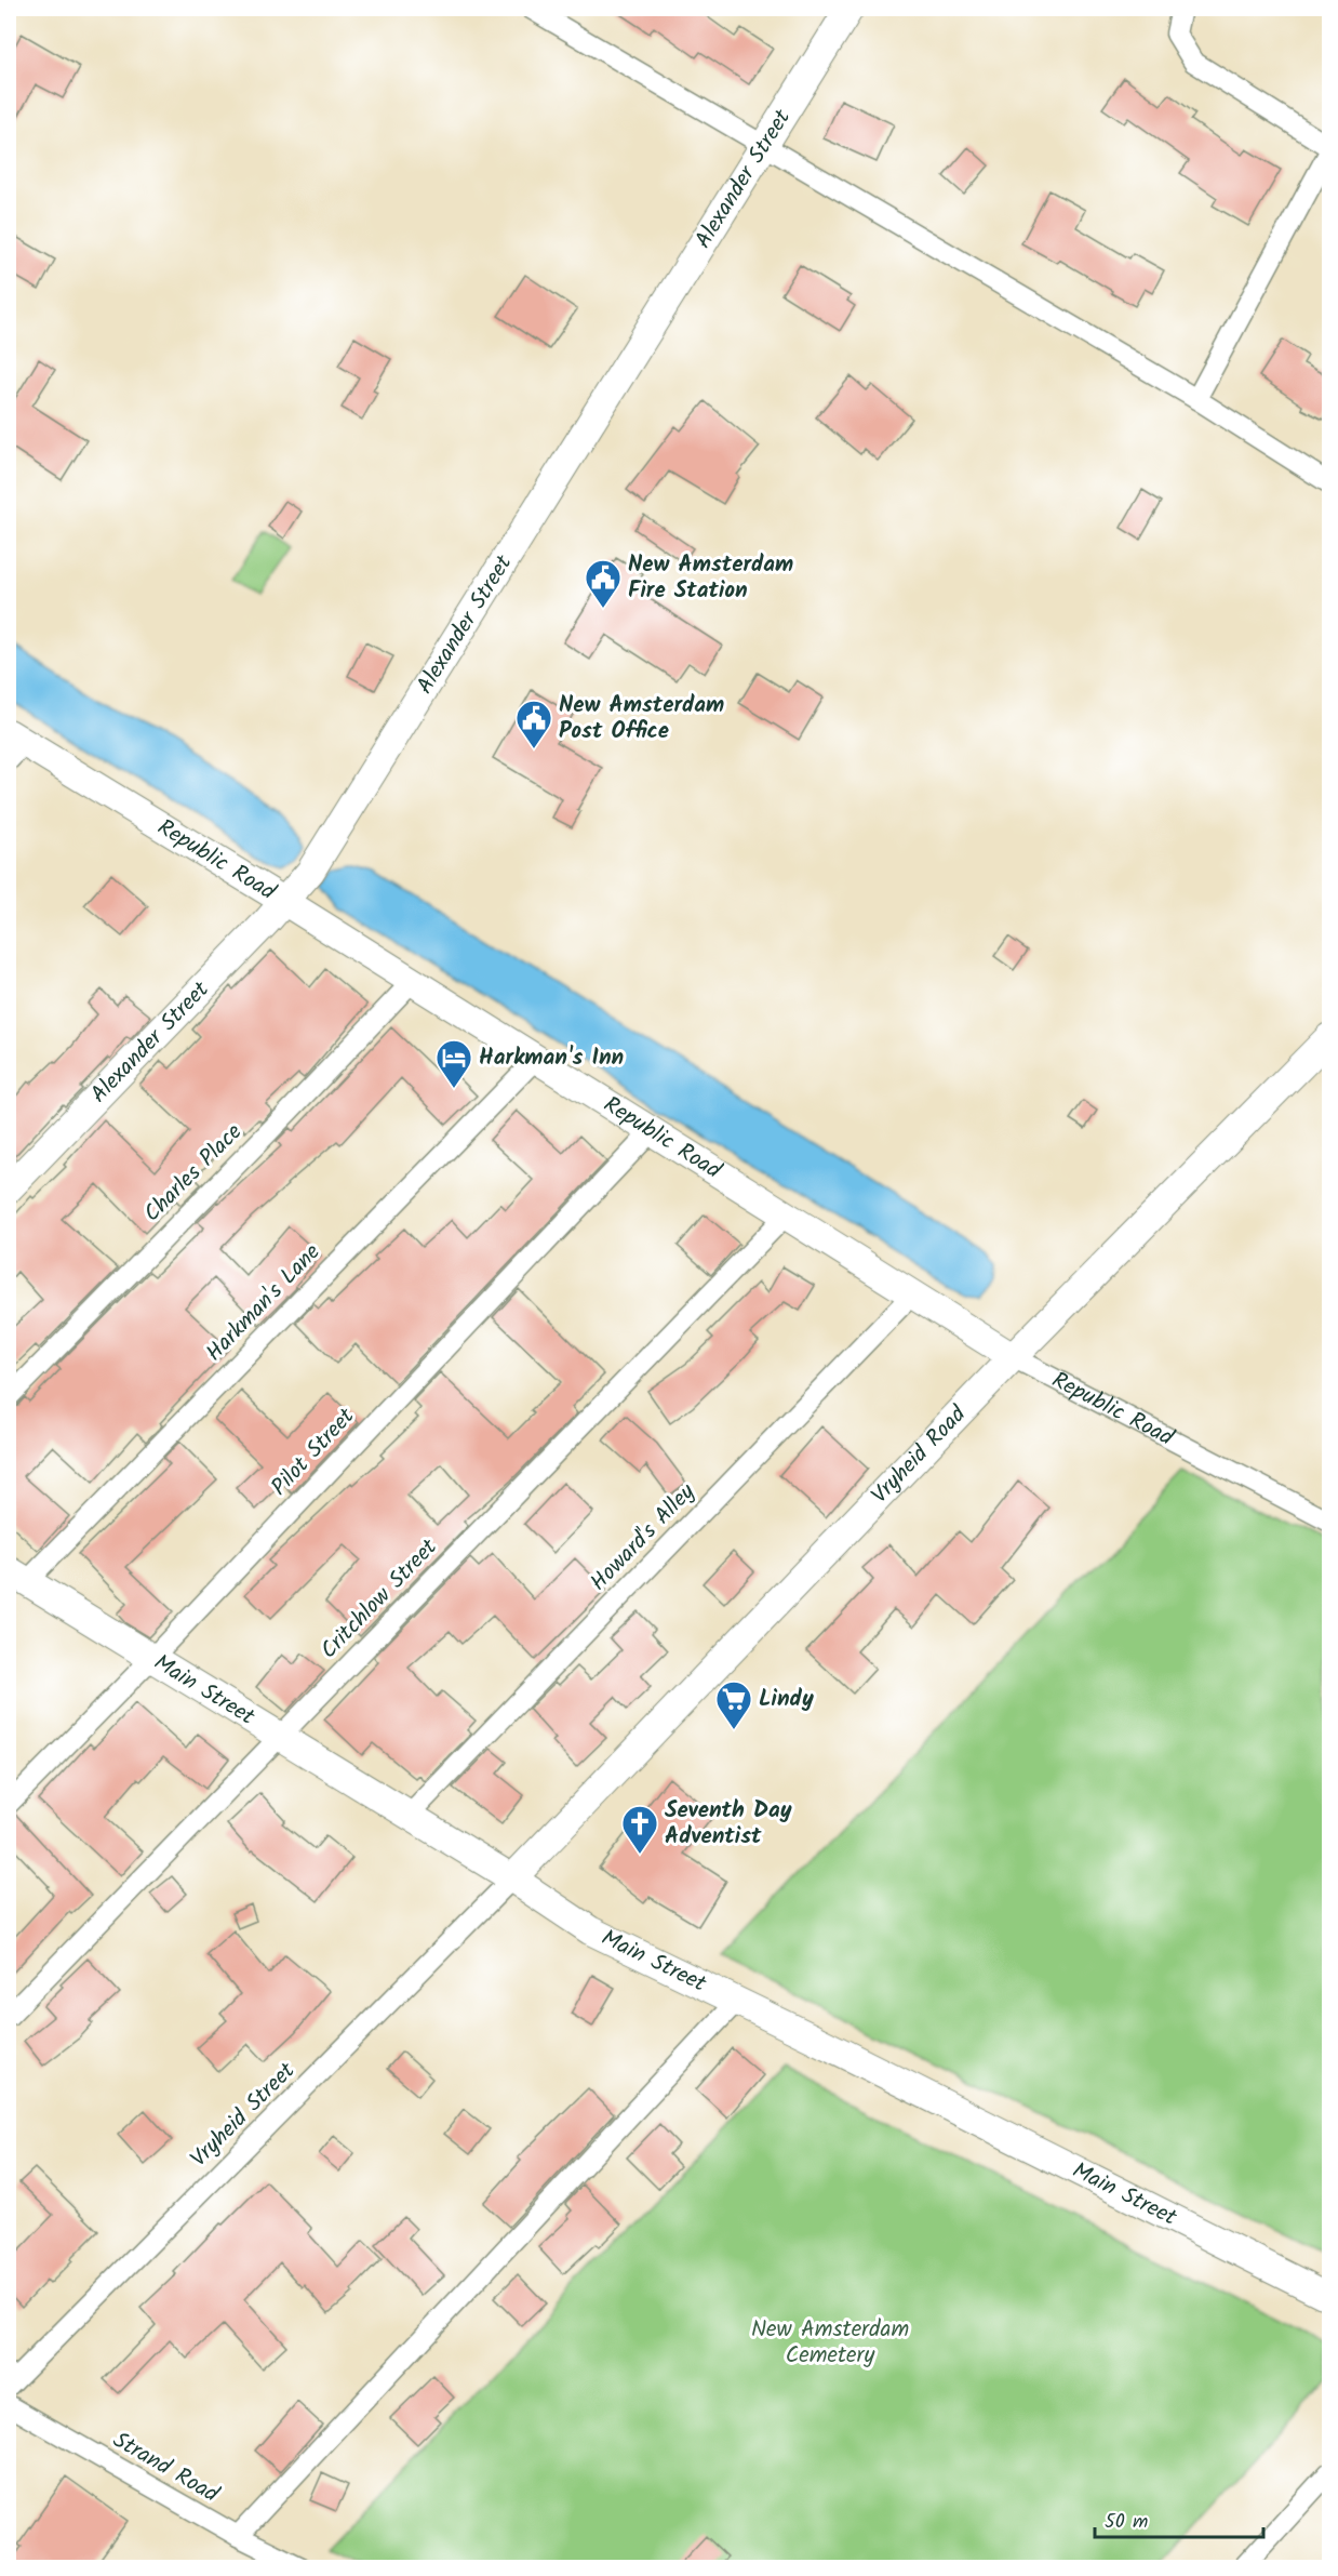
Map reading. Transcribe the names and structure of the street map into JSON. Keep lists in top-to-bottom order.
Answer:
{
  "streets": {
    "street": [
      "Alexander Street",
      "Republic Road",
      "Charles Place",
      "Harkman's Lane",
      "Pilot Street",
      "Vryheid Road",
      "Howard's Alley",
      "Critchlow Street",
      "Main Street",
      "Vryheid Street",
      "Strand Road"
    ]
  },
  "crossings": [
    ["Alexander Street", "Republic Road"],
    ["Republic Road", "Charles Place"],
    ["Republic Road", "Harkman's Lane"],
    ["Republic Road", "Pilot Street"],
    ["Republic Road", "Vryheid Road"],
    ["Republic Road", "Howard's Alley"],
    ["Republic Road", "Critchlow Street"],
    ["Harkman's Lane", "Main Street"],
    ["Pilot Street", "Main Street"],
    ["Vryheid Road", "Main Street"],
    ["Vryheid Road", "Vryheid Street"],
    ["Howard's Alley", "Main Street"],
    ["Critchlow Street", "Main Street"],
    ["Main Street", "Vryheid Street"]
  ],
  "parks": ["New Amsterdam Cemetery"],
  "places": {
    "public building": ["New Amsterdam Fire Station", "New Amsterdam Post Office"],
    "hotel": ["Harkman's Inn"],
    "supermarket": ["Lindy"],
    "church": ["Seventh Day Adventist"]
  },
  "scale_bar": "50 m"
}
